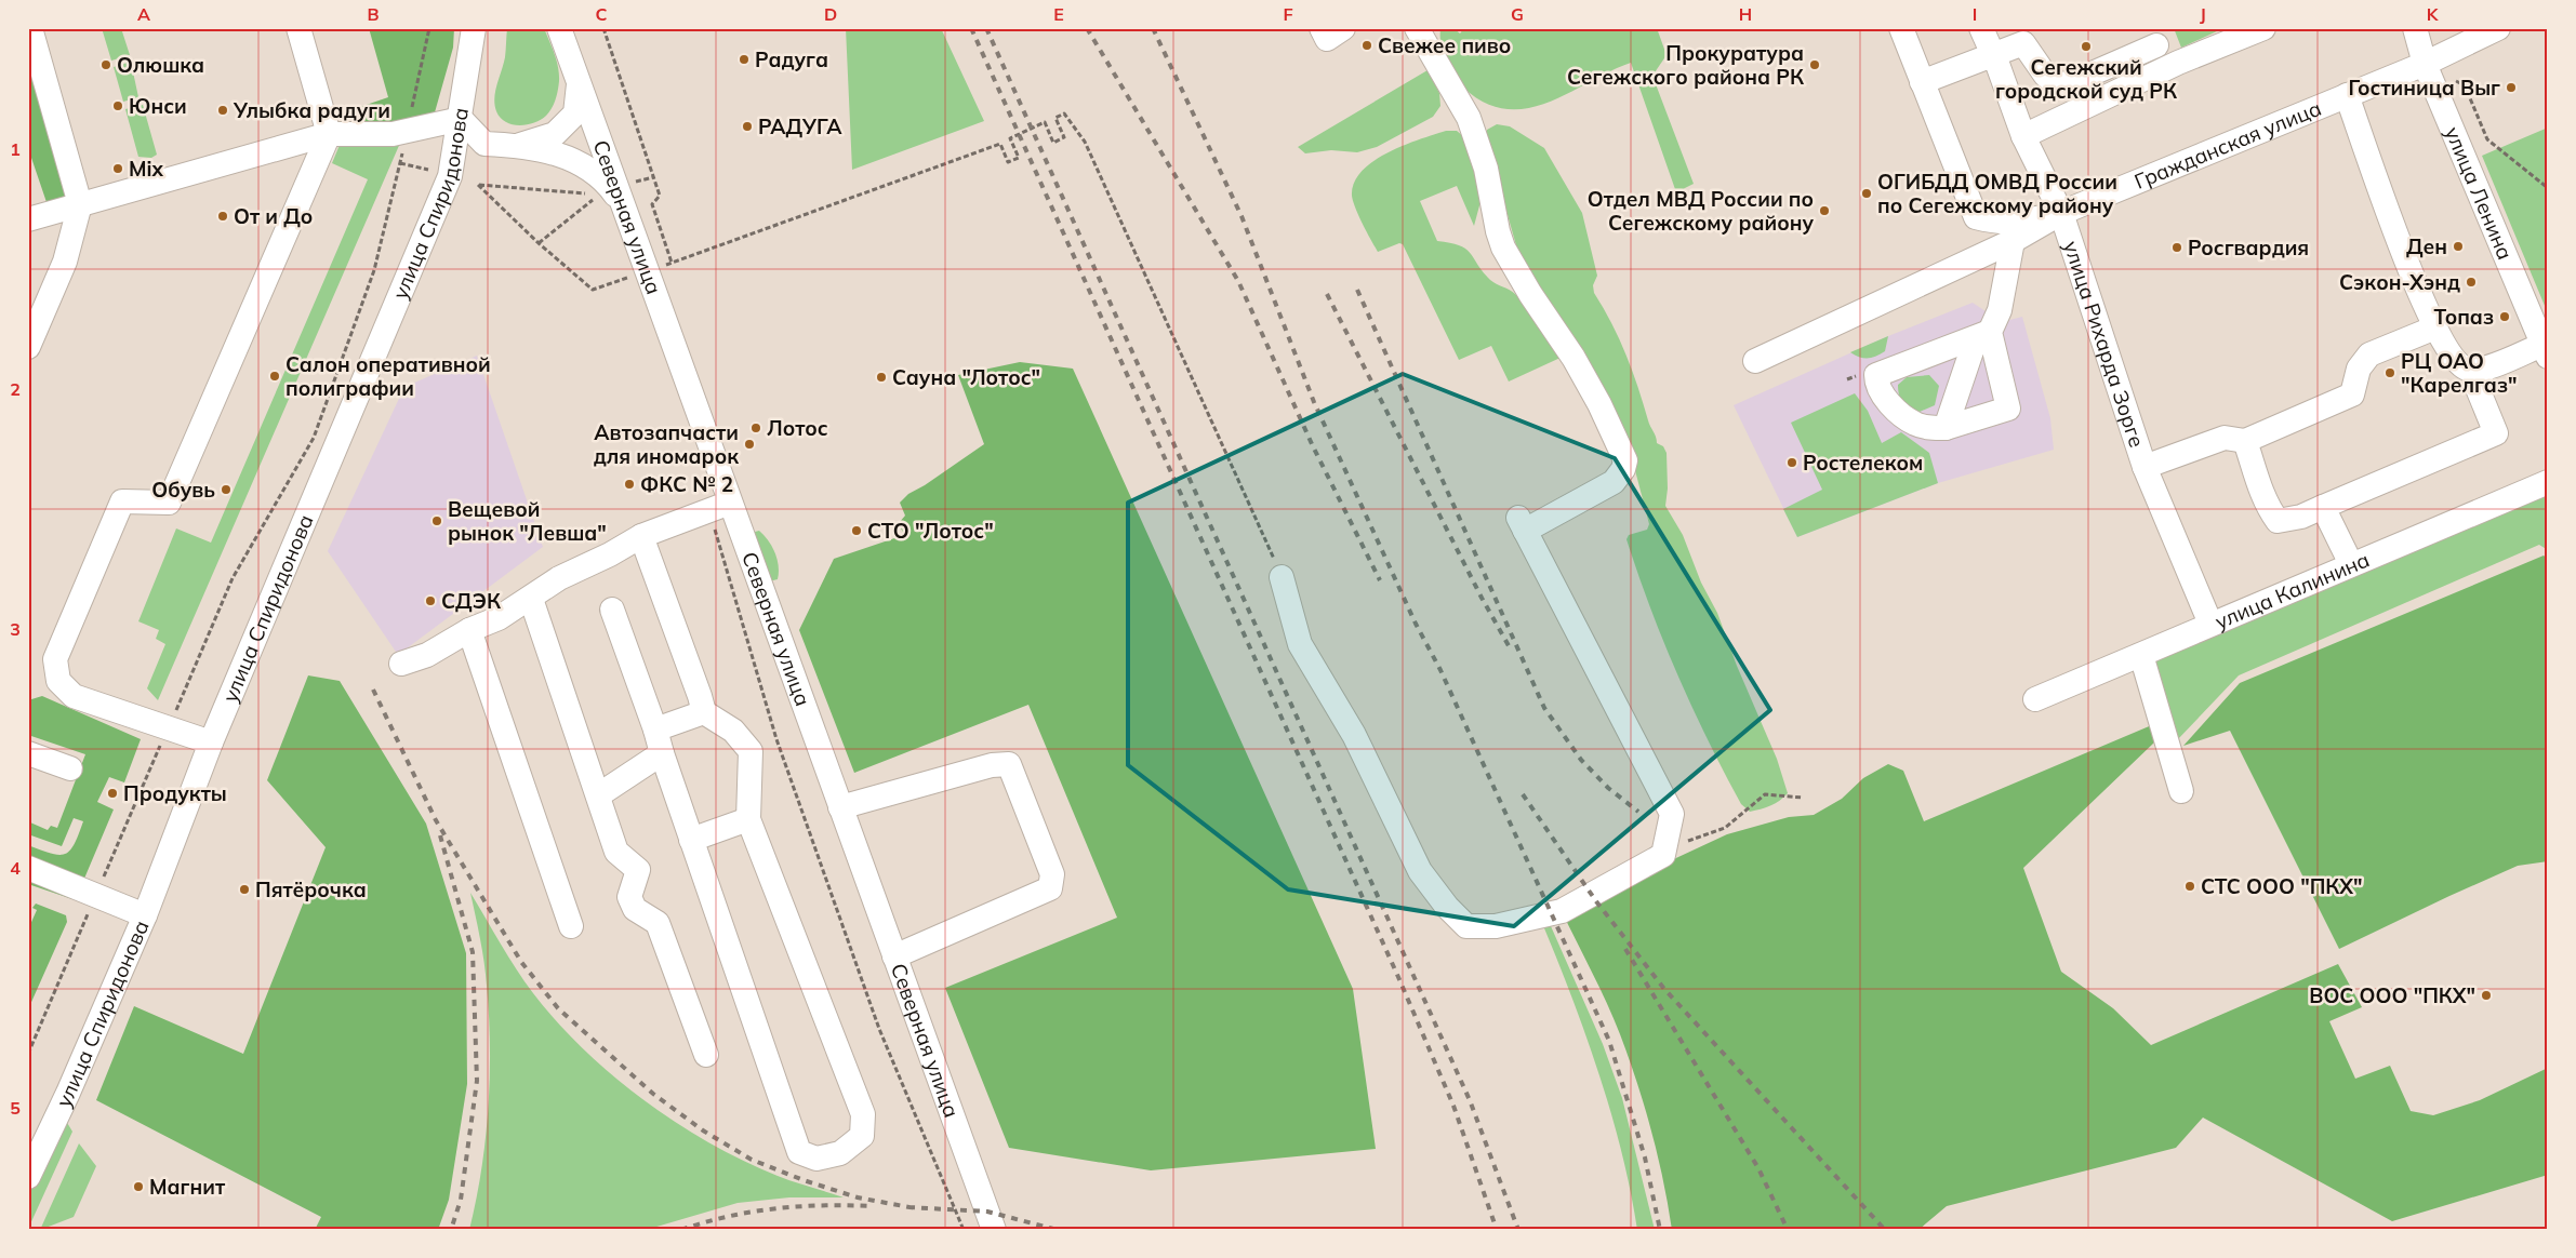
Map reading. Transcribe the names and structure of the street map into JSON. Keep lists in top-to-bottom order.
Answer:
{
  "streets": {
    "street": [
      "Гражданская улица",
      "улица Ленина",
      "улица Спиридонова",
      "Северная улица",
      "улица Рихарда Зорге",
      "улица Калинина"
    ]
  },
  "crossings": [
    ["Гражданская улица", "улица Ленина"],
    ["Гражданская улица", "улица Рихарда Зорге"],
    ["улица Рихарда Зорге", "улица Калинина"]
  ],
  "places": [
    "Свежее пиво",
    "Сегежский городской суд РК",
    "Радуга",
    "Олюшка",
    "Прокуратура Сегежского района РК",
    "Гостиница Выг",
    "Юнси",
    "Улыбка радуги",
    "РАДУГА",
    "Mix",
    "ОГИБДД ОМВД России по Сегежскому району",
    "Отдел МВД России по Сегежскому району",
    "От и До",
    "Ден",
    "Росгвардия",
    "Сэкон-Хэнд",
    "Топаз",
    "РЦ ОАО \"Карелгаз\"",
    "Салон оперативной полиграфии",
    "Сауна \"Лотос\"",
    "Лотос",
    "Автозапчасти для иномарок",
    "Ростелеком",
    "ФКС № 2",
    "Обувь",
    "Вещевой рынок \"Левша\"",
    "СТО \"Лотос\"",
    "СДЭК",
    "Продукты",
    "СТС ООО \"ПКХ\"",
    "Пятёрочка",
    "ВОС ООО \"ПКХ\"",
    "Магнит"
  ],
  "grid": {
    "columns": [
      "A",
      "B",
      "C",
      "D",
      "E",
      "F",
      "G",
      "H",
      "I",
      "J",
      "K"
    ],
    "rows": [
      "1",
      "2",
      "3",
      "4",
      "5"
    ]
  }
}
